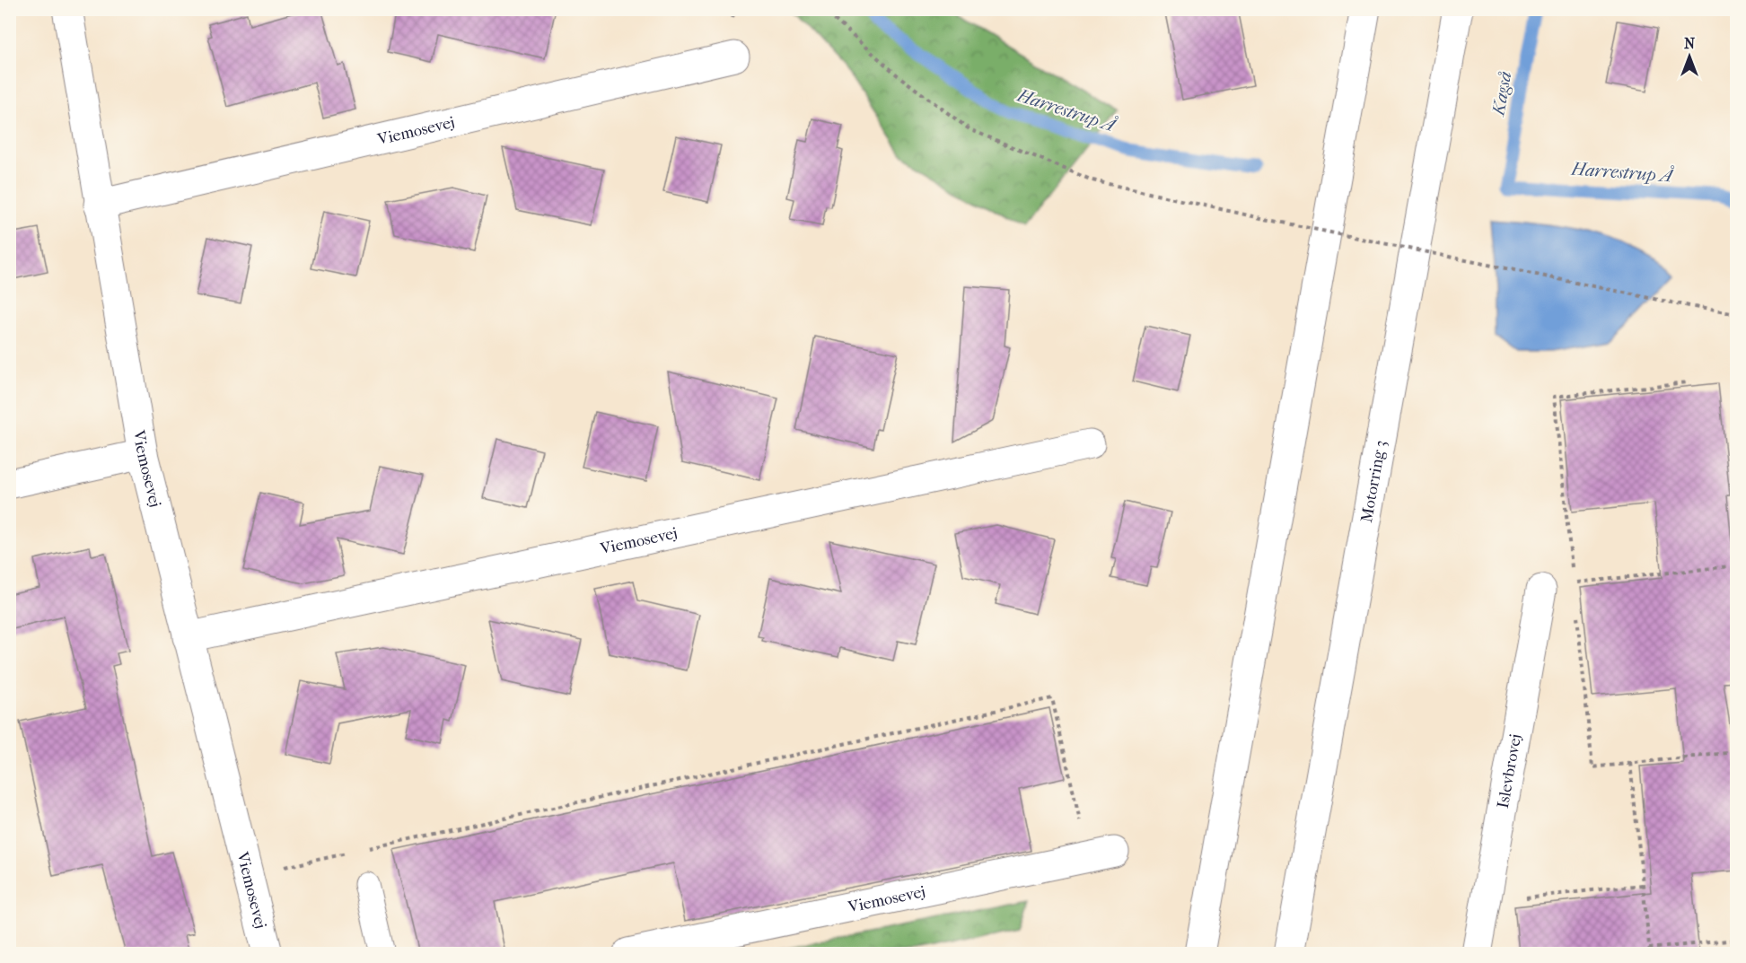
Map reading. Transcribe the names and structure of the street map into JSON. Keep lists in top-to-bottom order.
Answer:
{
  "streets": {
    "main road": ["Viemosevej", "Motorring 3", "Islevbrovej"]
  },
  "water": ["Kagså", "Harrestrup Å"],
  "north": "top"
}
